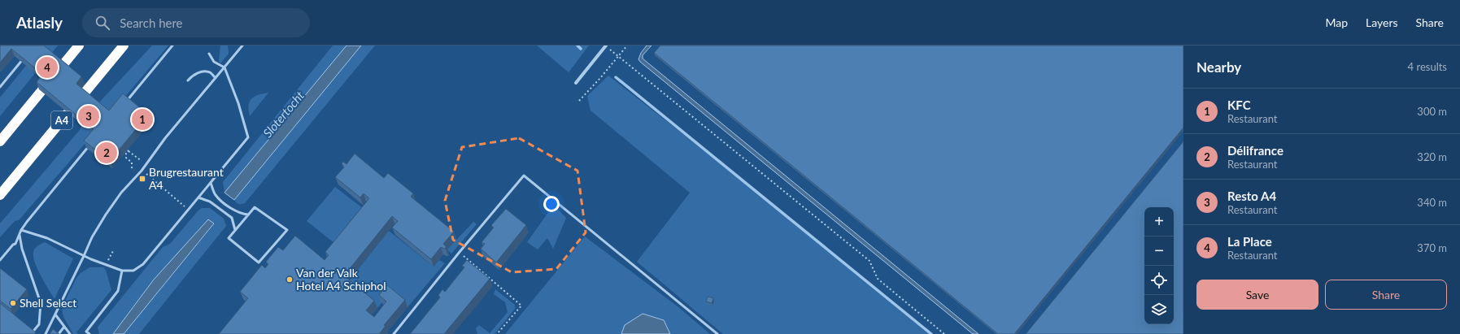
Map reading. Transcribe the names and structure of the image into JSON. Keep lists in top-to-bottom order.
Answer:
{
  "streets": {
    "highway": ["A4"]
  },
  "water": ["Slotertocht"],
  "places": {
    "transit": ["Brugrestaurant A4"],
    "other": ["Van der Valk Hotel A4 Schiphol", "Shell Select"]
  },
  "page": {
    "header": "Atlasly",
    "search": "Search here",
    "nav": ["Map", "Layers", "Share"],
    "heading": ["Nearby", "4 results"],
    "pins": [
      "4",
      "3",
      "1",
      "2"
    ],
    "list": [
      {
        "mark": "1",
        "name": "KFC",
        "note": "Restaurant",
        "value": "300 m"
      },
      {
        "mark": "2",
        "name": "Délifrance",
        "note": "Restaurant",
        "value": "320 m"
      },
      {
        "mark": "3",
        "name": "Resto A4",
        "note": "Restaurant",
        "value": "340 m"
      },
      {
        "mark": "4",
        "name": "La Place",
        "note": "Restaurant",
        "value": "370 m"
      }
    ],
    "map_buttons": ["+", "−"],
    "buttons": ["Save", "Share"]
  }
}
